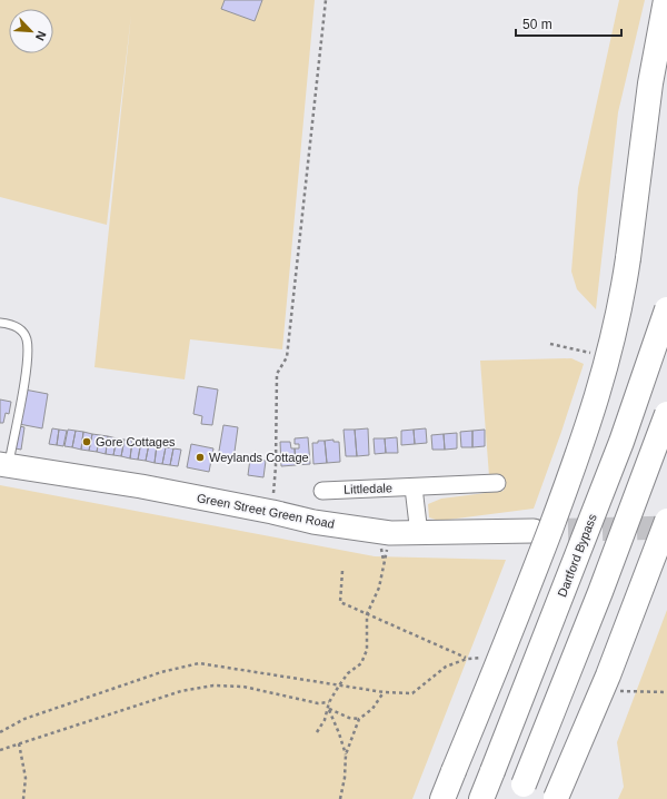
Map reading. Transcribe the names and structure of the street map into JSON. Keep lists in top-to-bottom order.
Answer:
{
  "streets": {
    "highway": ["Dartford Bypass"],
    "main road": ["Green Street Green Road"],
    "street": ["Littledale"]
  },
  "places": ["Gore Cottages", "Weylands Cottage"],
  "scale_bar": "50 m",
  "north": "bottom right"
}
